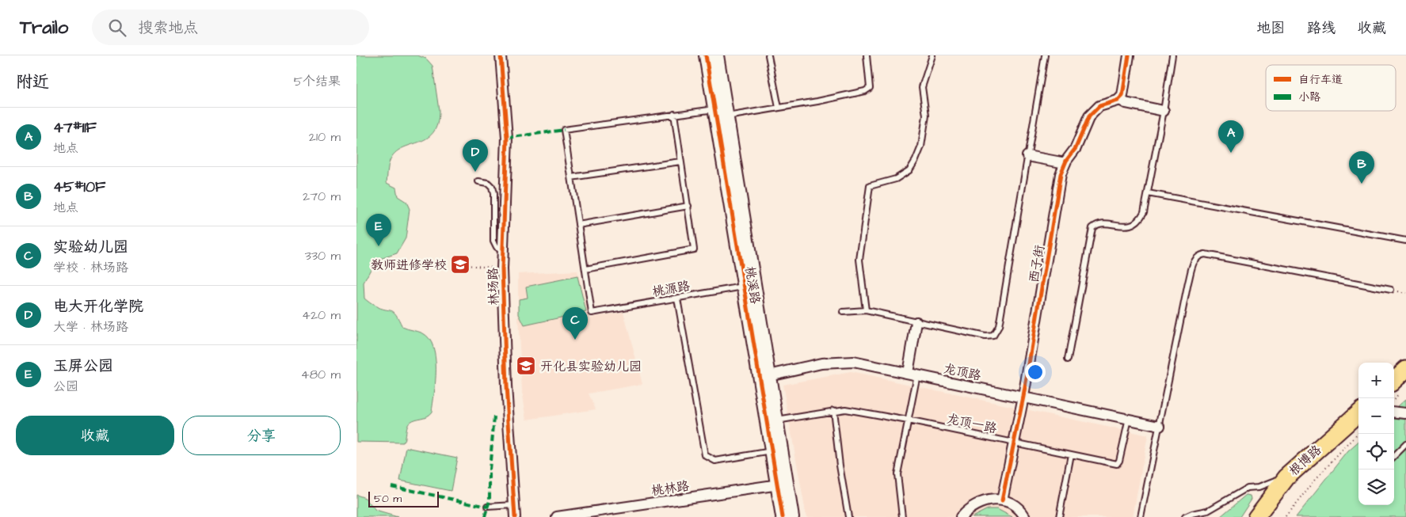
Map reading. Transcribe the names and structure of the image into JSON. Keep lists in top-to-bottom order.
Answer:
{
  "streets": {
    "highway": ["根博路"],
    "street": [
      "西子街",
      "桃溪路",
      "林场路",
      "龙顶路",
      "桃林路"
    ],
    "lane": ["桃源路", "龙顶一路"]
  },
  "crossings": [
    ["西子街", "龙顶路"],
    ["西子街", "龙顶一路"],
    ["桃溪路", "桃源路"],
    ["桃溪路", "龙顶路"],
    ["桃溪路", "龙顶一路"],
    ["桃溪路", "桃林路"],
    ["龙顶路", "龙顶一路"]
  ],
  "places": {
    "school or university": ["教师进修学校", "开化县实验幼儿园"]
  },
  "legend": ["自行车道", "小路"],
  "scale_bar": "50 m",
  "page": {
    "header": "Trailo",
    "search": "搜索地点",
    "nav": ["地图", "路线", "收藏"],
    "heading": ["附近", "5个结果"],
    "list": [
      {
        "mark": "A",
        "name": "47#11F",
        "note": "地点",
        "value": "210 m"
      },
      {
        "mark": "B",
        "name": "45#10F",
        "note": "地点",
        "value": "270 m"
      },
      {
        "mark": "C",
        "name": "实验幼儿园",
        "note": "学校 · 林场路",
        "value": "330 m"
      },
      {
        "mark": "D",
        "name": "电大开化学院",
        "note": "大学 · 林场路",
        "value": "420 m"
      },
      {
        "mark": "E",
        "name": "玉屏公园",
        "note": "公园",
        "value": "480 m"
      }
    ],
    "pins": [
      "A",
      "D",
      "B",
      "E",
      "C"
    ],
    "map_buttons": ["+", "−"],
    "buttons": ["收藏", "分享"],
    "scale": "50 m"
  }
}
